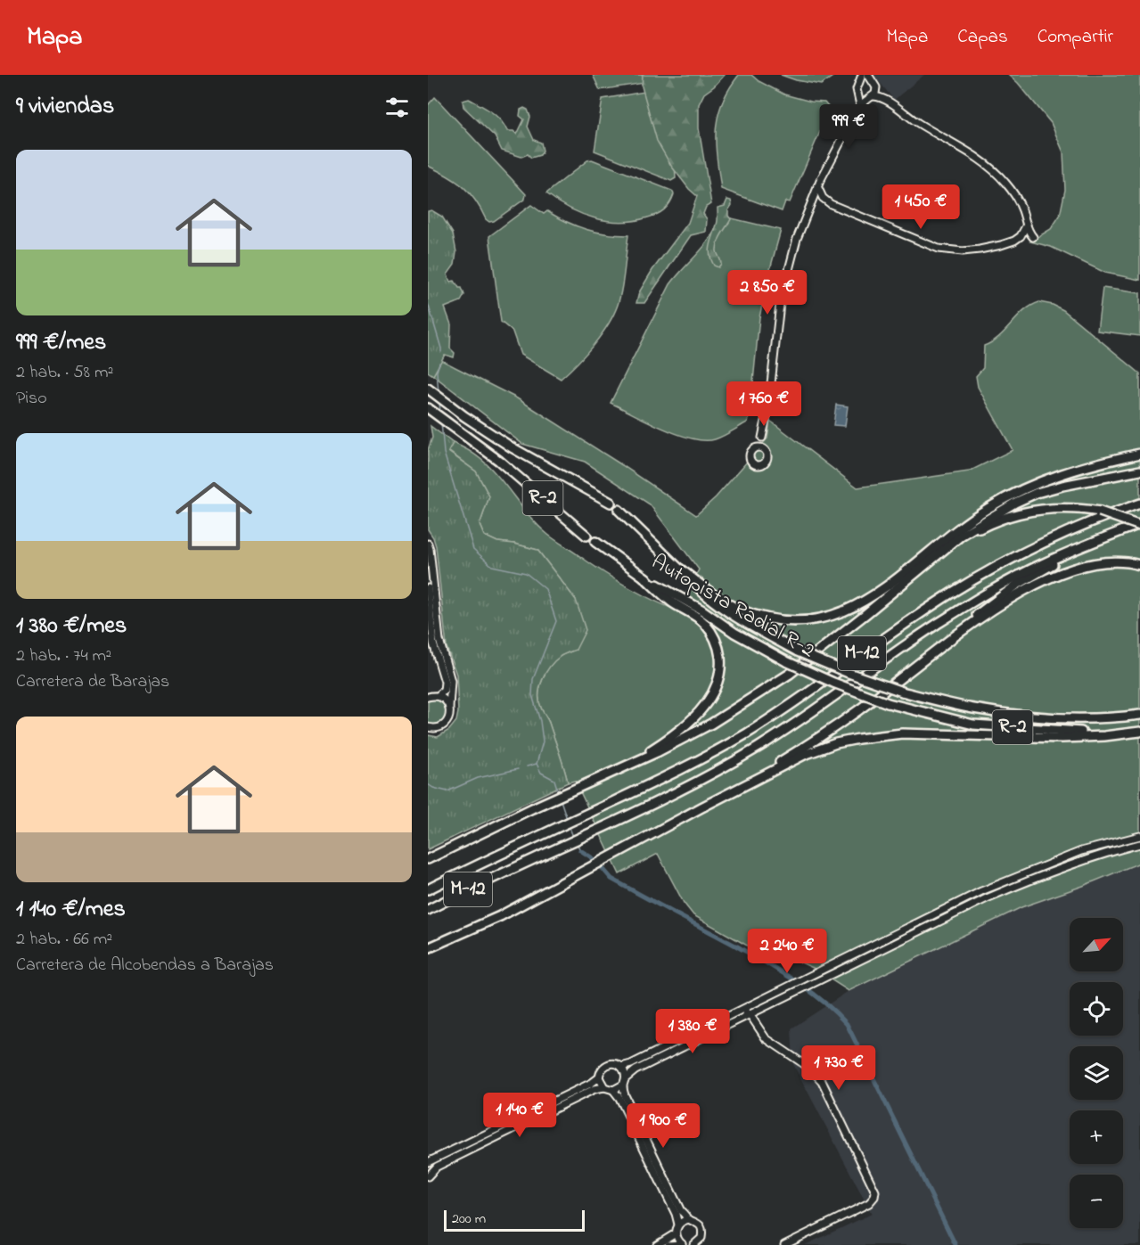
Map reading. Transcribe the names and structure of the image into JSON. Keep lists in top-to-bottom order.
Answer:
{
  "streets": {
    "highway": ["R-2", "Autopista Radial R-2", "M-12"]
  },
  "crossings": [
    ["R-2", "Autopista Radial R-2"]
  ],
  "scale_bar": "200 m",
  "north": "top right",
  "page": {
    "header": "Mapa",
    "nav": ["Mapa", "Capas", "Compartir"],
    "heading": "9 viviendas",
    "price": [
      "999 €",
      "1 450 €",
      "2 850 €",
      "1 760 €",
      "2 240 €",
      "1 380 €",
      "1 730 €",
      "1 140 €",
      "1 900 €"
    ],
    "list": [
      {
        "name": "999 €/mes",
        "note": "2 hab. · 58 m² · Piso"
      },
      {
        "name": "1 380 €/mes",
        "note": "2 hab. · 74 m² · Carretera de Barajas"
      },
      {
        "name": "1 140 €/mes",
        "note": "2 hab. · 66 m² · Carretera de Alcobendas a Barajas"
      }
    ],
    "map_buttons": ["+", "−"],
    "scale": "200 m"
  }
}
